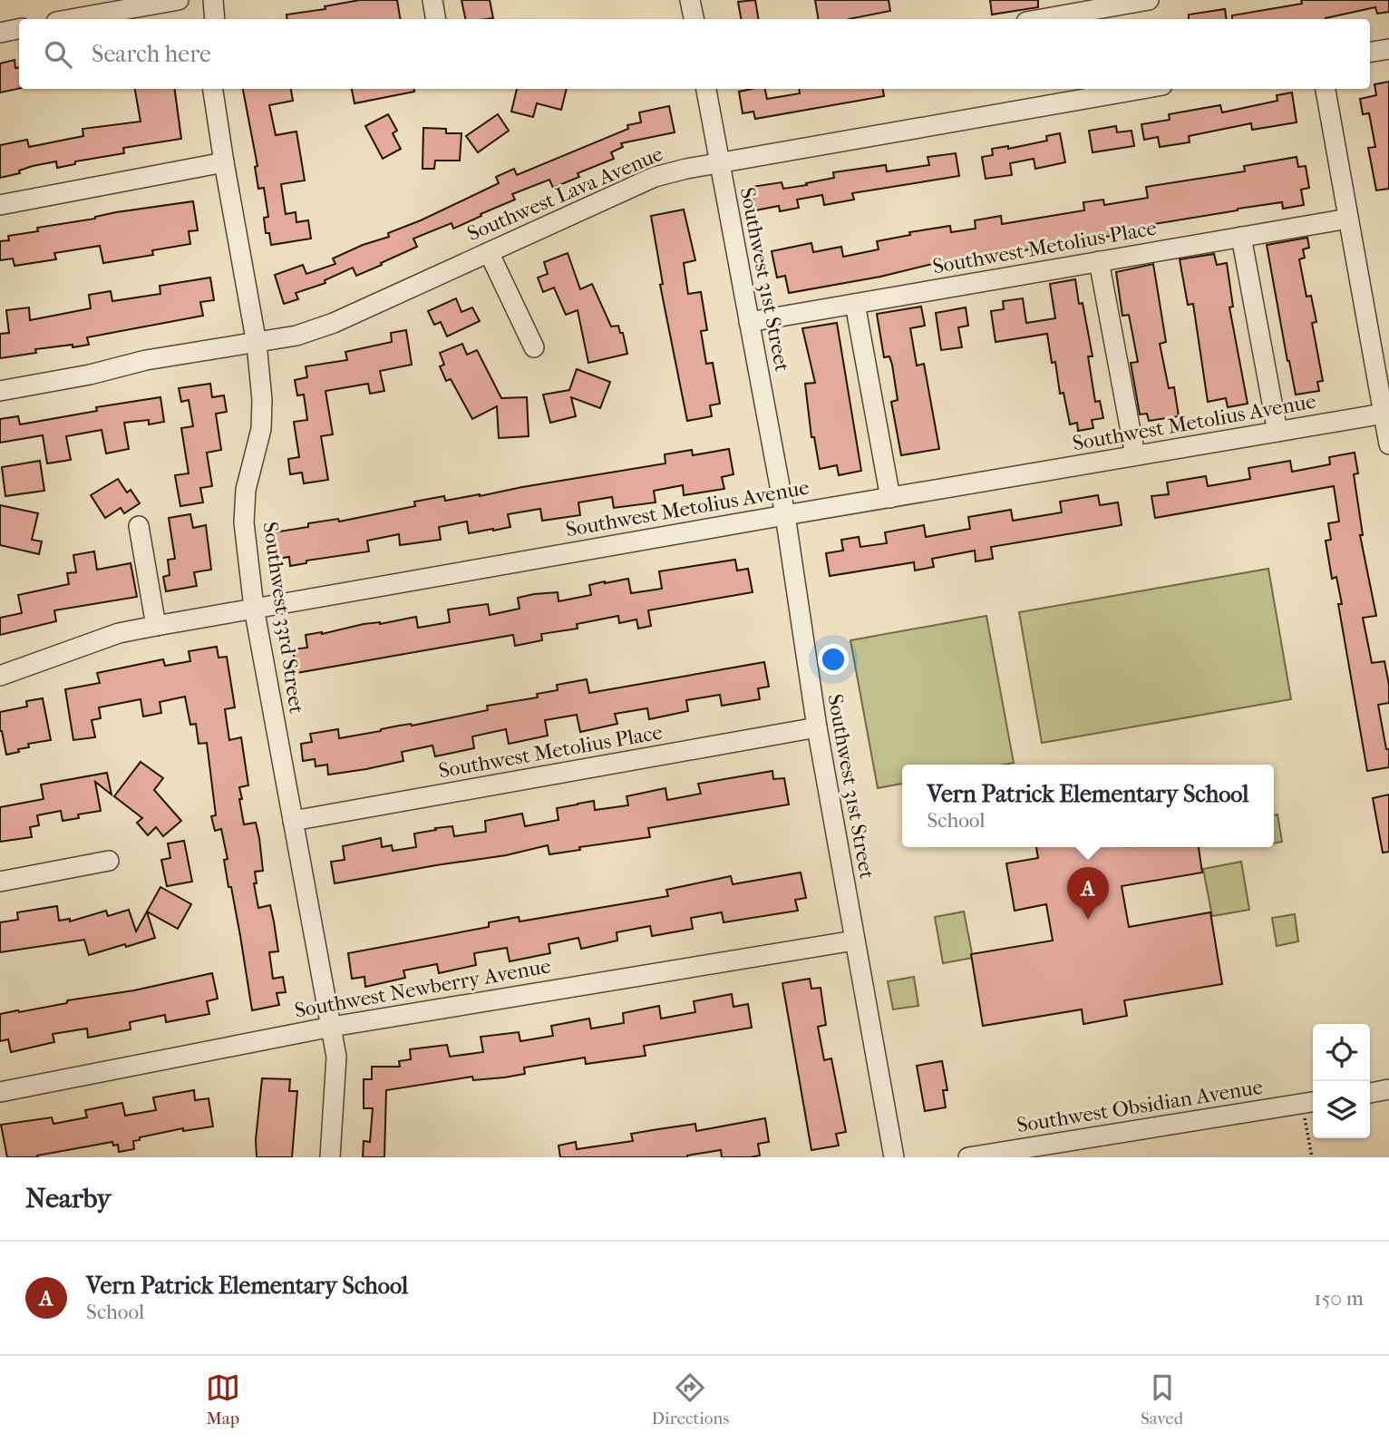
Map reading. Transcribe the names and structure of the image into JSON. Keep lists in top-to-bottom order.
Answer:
{
  "streets": {
    "street": [
      "Southwest Lava Avenue",
      "Southwest Metolius Place",
      "Southwest 31st Street",
      "Southwest Metolius Avenue",
      "Southwest 33rd Street",
      "Southwest Newberry Avenue",
      "Southwest Obsidian Avenue"
    ]
  },
  "crossings": [
    ["Southwest Lava Avenue", "Southwest 31st Street"],
    ["Southwest Lava Avenue", "Southwest 33rd Street"],
    ["Southwest Metolius Place", "Southwest 31st Street"],
    ["Southwest Metolius Place", "Southwest 33rd Street"],
    ["Southwest 31st Street", "Southwest Metolius Avenue"],
    ["Southwest 31st Street", "Southwest Newberry Avenue"],
    ["Southwest Metolius Avenue", "Southwest 33rd Street"],
    ["Southwest 33rd Street", "Southwest Newberry Avenue"]
  ],
  "page": {
    "search": "Search here",
    "popup": ["Vern Patrick Elementary School", "School"],
    "pins": "A",
    "heading": "Nearby",
    "list": [
      {
        "mark": "A",
        "name": "Vern Patrick Elementary School",
        "note": "School",
        "value": "150 m"
      }
    ],
    "nav": ["Map", "Directions", "Saved"]
  }
}
